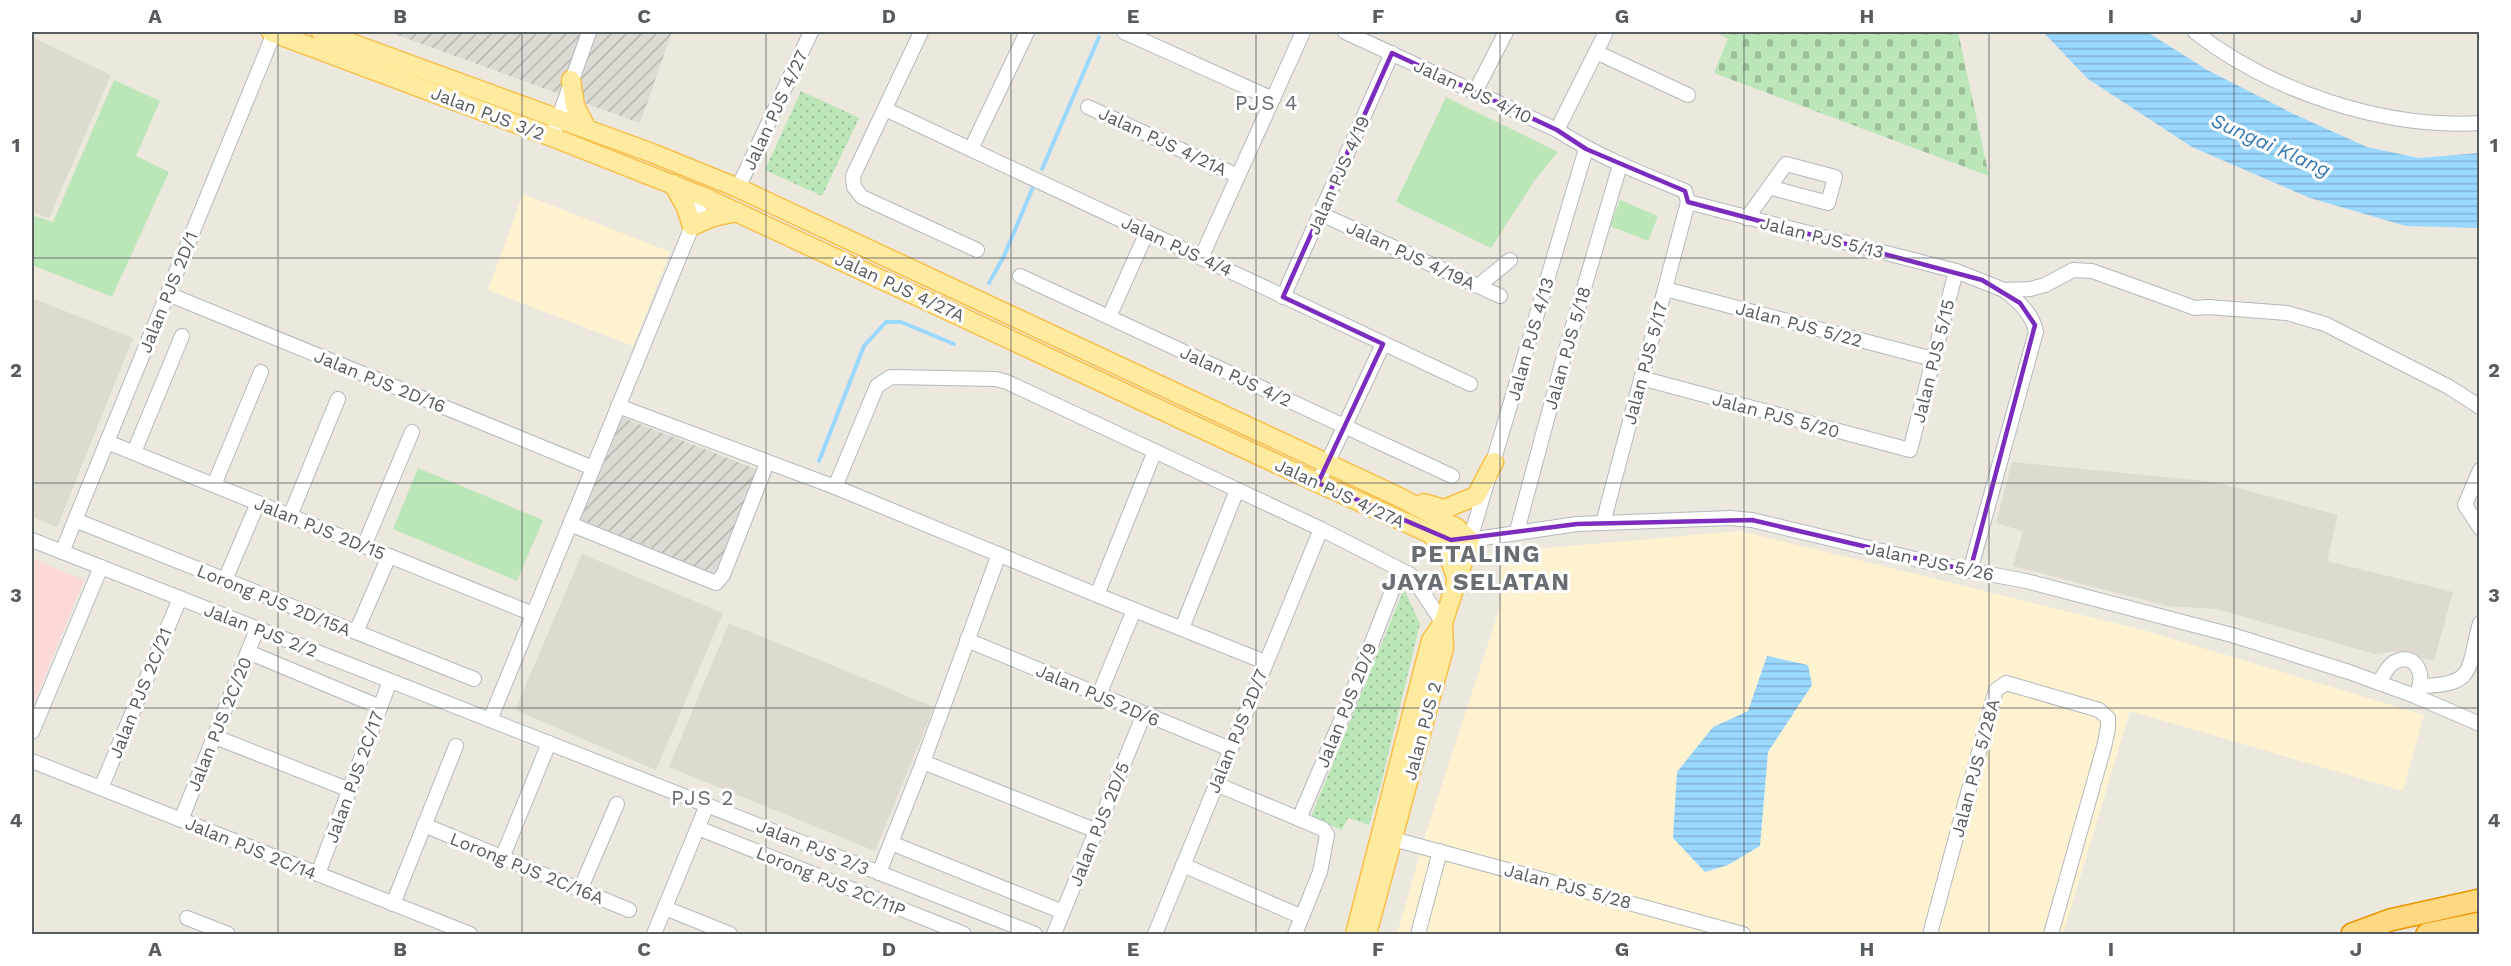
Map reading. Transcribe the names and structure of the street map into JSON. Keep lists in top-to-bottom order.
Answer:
{
  "streets": {
    "main road": ["Jalan PJS 3/2", "Jalan PJS 4/27A", "Jalan PJS 2"],
    "street": [
      "Jalan PJS 4/10",
      "Jalan PJS 4/27",
      "Jalan PJS 4/21A",
      "Jalan PJS 4/19",
      "Jalan PJS 5/13",
      "Jalan PJS 4/4",
      "Jalan PJS 4/19A",
      "Jalan PJS 2D/1",
      "Jalan PJS 5/22",
      "Jalan PJS 4/13",
      "Jalan PJS 5/18",
      "Jalan PJS 5/15",
      "Jalan PJS 5/17",
      "Jalan PJS 4/2",
      "Jalan PJS 2D/16",
      "Jalan PJS 5/20",
      "Jalan PJS 2D/15",
      "Jalan PJS 5/26",
      "Lorong PJS 2D/15A",
      "Jalan PJS 2/2",
      "Jalan PJS 2C/21",
      "Jalan PJS 2D/6",
      "Jalan PJS 2D/9",
      "Jalan PJS 2C/20",
      "Jalan PJS 2D/7",
      "Jalan PJS 5/28A",
      "Jalan PJS 2C/17",
      "Jalan PJS 2D/5",
      "Jalan PJS 2/3",
      "Jalan PJS 2C/14",
      "Lorong PJS 2C/16A",
      "Lorong PJS 2C/11P",
      "Jalan PJS 5/28"
    ]
  },
  "crossings": [
    ["Jalan PJS 4/10", "Jalan PJS 4/19"],
    ["Jalan PJS 4/10", "Jalan PJS 5/13"],
    ["Jalan PJS 4/10", "Jalan PJS 4/13"],
    ["Jalan PJS 4/10", "Jalan PJS 5/18"],
    ["Jalan PJS 4/10", "Jalan PJS 5/17"],
    ["Jalan PJS 4/27", "Jalan PJS 3/2"],
    ["Jalan PJS 4/27", "Jalan PJS 4/27A"],
    ["Jalan PJS 3/2", "Jalan PJS 4/27A"],
    ["Jalan PJS 3/2", "Jalan PJS 2D/1"],
    ["Jalan PJS 4/19", "Jalan PJS 4/4"],
    ["Jalan PJS 4/19", "Jalan PJS 4/19A"],
    ["Jalan PJS 5/13", "Jalan PJS 5/15"],
    ["Jalan PJS 5/13", "Jalan PJS 5/17"],
    ["Jalan PJS 4/27A", "Jalan PJS 4/13"],
    ["Jalan PJS 4/27A", "Jalan PJS 5/26"],
    ["Jalan PJS 4/27A", "Jalan PJS 2"],
    ["Jalan PJS 2D/1", "Jalan PJS 2D/16"],
    ["Jalan PJS 2D/1", "Jalan PJS 2D/15"],
    ["Jalan PJS 2D/1", "Lorong PJS 2D/15A"],
    ["Jalan PJS 2D/1", "Jalan PJS 2/2"],
    ["Jalan PJS 5/22", "Jalan PJS 5/15"],
    ["Jalan PJS 5/22", "Jalan PJS 5/17"],
    ["Jalan PJS 4/13", "Jalan PJS 5/26"],
    ["Jalan PJS 4/13", "Jalan PJS 2"],
    ["Jalan PJS 5/18", "Jalan PJS 5/26"],
    ["Jalan PJS 5/15", "Jalan PJS 5/20"],
    ["Jalan PJS 5/17", "Jalan PJS 5/20"],
    ["Jalan PJS 5/17", "Jalan PJS 5/26"],
    ["Jalan PJS 5/26", "Jalan PJS 2"],
    ["Jalan PJS 2/2", "Jalan PJS 2C/21"],
    ["Jalan PJS 2/2", "Jalan PJS 2C/20"],
    ["Jalan PJS 2/2", "Jalan PJS 2C/17"],
    ["Jalan PJS 2/2", "Jalan PJS 2/3"],
    ["Jalan PJS 2C/21", "Jalan PJS 2C/14"],
    ["Jalan PJS 2D/6", "Jalan PJS 2D/7"],
    ["Jalan PJS 2D/6", "Jalan PJS 2D/5"],
    ["Jalan PJS 2C/20", "Jalan PJS 2C/14"],
    ["Jalan PJS 2", "Jalan PJS 5/28"],
    ["Jalan PJS 2C/17", "Jalan PJS 2C/14"]
  ],
  "districts": ["PJS 4", "PETALING JAYA SELATAN", "PJS 2"],
  "water": ["Sungai Klang"],
  "grid": {
    "columns": [
      "A",
      "B",
      "C",
      "D",
      "E",
      "F",
      "G",
      "H",
      "I",
      "J"
    ],
    "rows": [
      "1",
      "2",
      "3",
      "4"
    ]
  }
}
